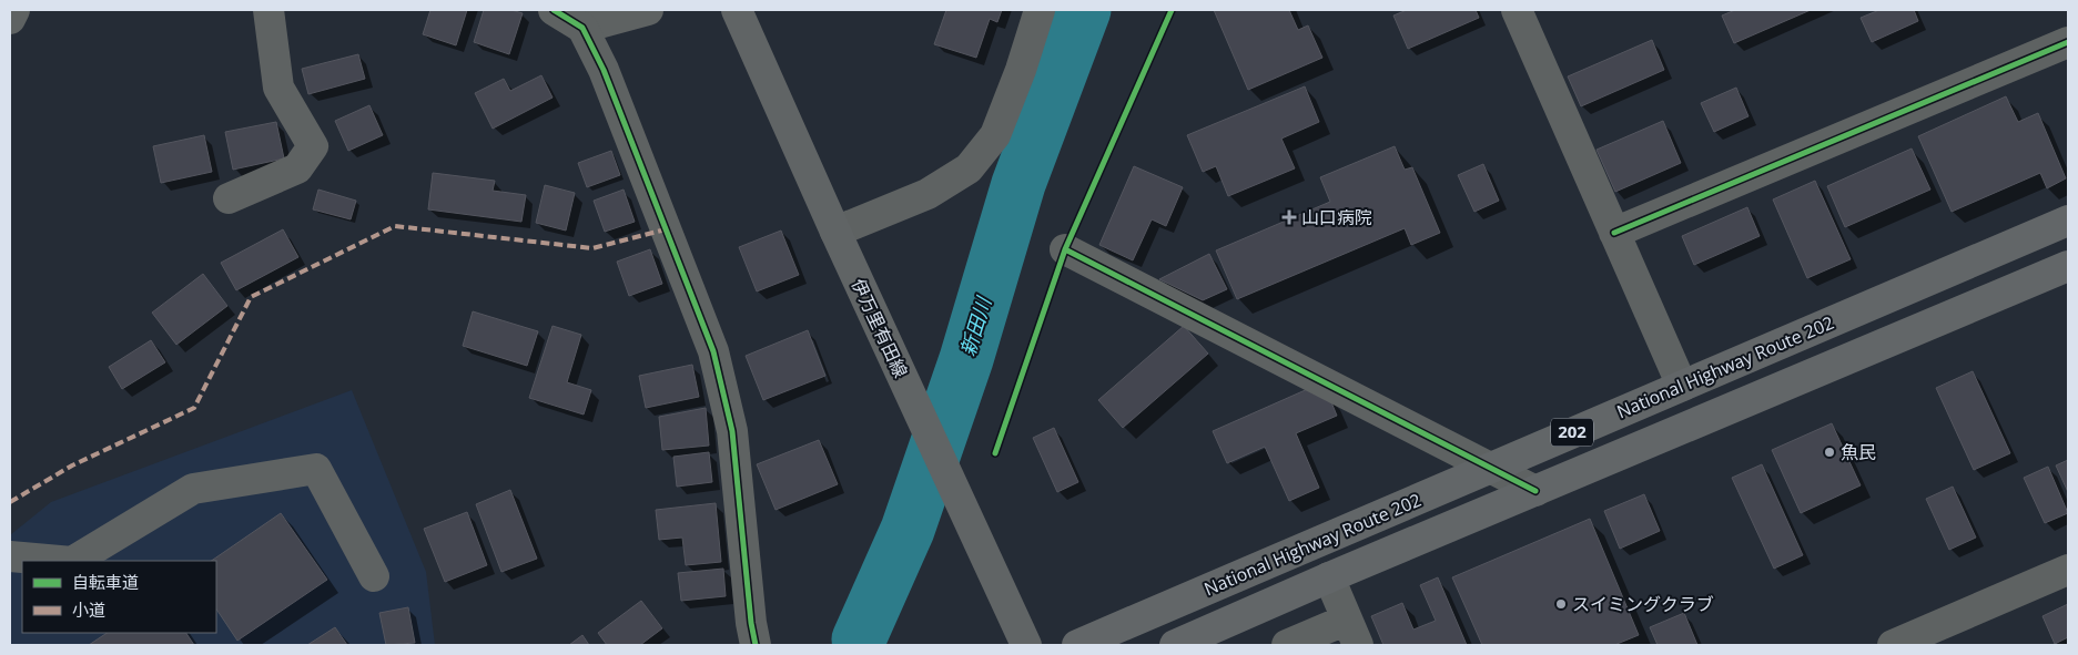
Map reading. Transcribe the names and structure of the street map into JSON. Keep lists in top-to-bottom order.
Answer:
{
  "streets": {
    "highway": ["National Highway Route 202", "202"],
    "main road": ["伊万里有田線"]
  },
  "water": ["新田川"],
  "places": {
    "health": ["山口病院"],
    "other": ["魚民", "スイミングクラブ"]
  },
  "legend": ["自転車道", "小道"]
}
